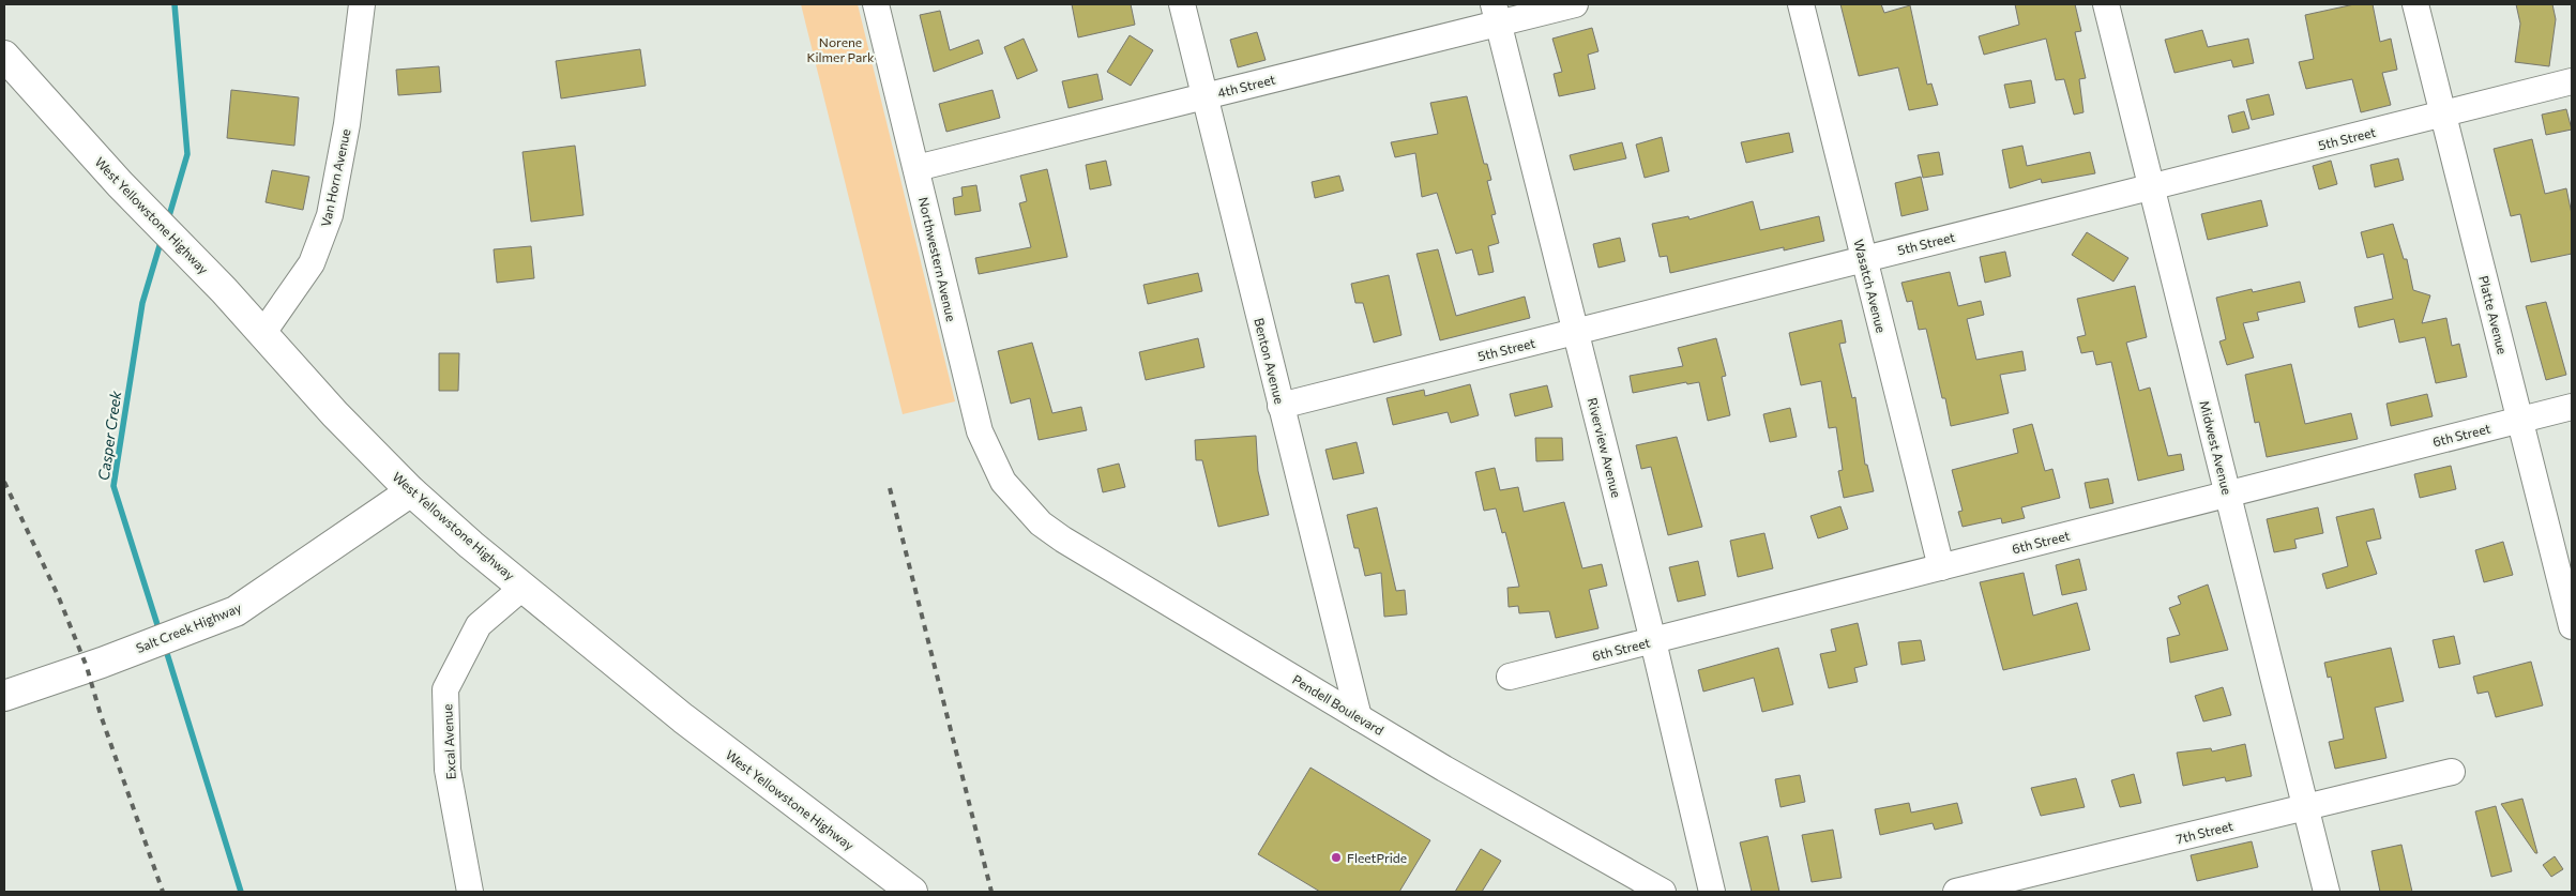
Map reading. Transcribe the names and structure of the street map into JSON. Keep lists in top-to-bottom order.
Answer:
{
  "streets": {
    "main road": ["West Yellowstone Highway", "Salt Creek Highway"],
    "street": [
      "4th Street",
      "5th Street",
      "Van Horn Avenue",
      "Northwestern Avenue",
      "Wasatch Avenue",
      "Platte Avenue",
      "Benton Avenue",
      "6th Street",
      "Riverview Avenue",
      "Midwest Avenue",
      "Pendell Boulevard",
      "Excal Avenue",
      "7th Street"
    ]
  },
  "crossings": [
    ["4th Street", "Northwestern Avenue"],
    ["4th Street", "Benton Avenue"],
    ["4th Street", "Riverview Avenue"],
    ["5th Street", "Wasatch Avenue"],
    ["5th Street", "Platte Avenue"],
    ["5th Street", "Benton Avenue"],
    ["5th Street", "Riverview Avenue"],
    ["5th Street", "Midwest Avenue"],
    ["Van Horn Avenue", "West Yellowstone Highway"],
    ["West Yellowstone Highway", "Salt Creek Highway"],
    ["West Yellowstone Highway", "Excal Avenue"],
    ["Northwestern Avenue", "Pendell Boulevard"],
    ["Wasatch Avenue", "6th Street"],
    ["Platte Avenue", "6th Street"],
    ["Benton Avenue", "Pendell Boulevard"],
    ["6th Street", "Riverview Avenue"],
    ["6th Street", "Midwest Avenue"],
    ["Midwest Avenue", "7th Street"]
  ],
  "water": ["Casper Creek"],
  "parks": ["Norene Kilmer Park"],
  "places": ["FleetPride"]
}
